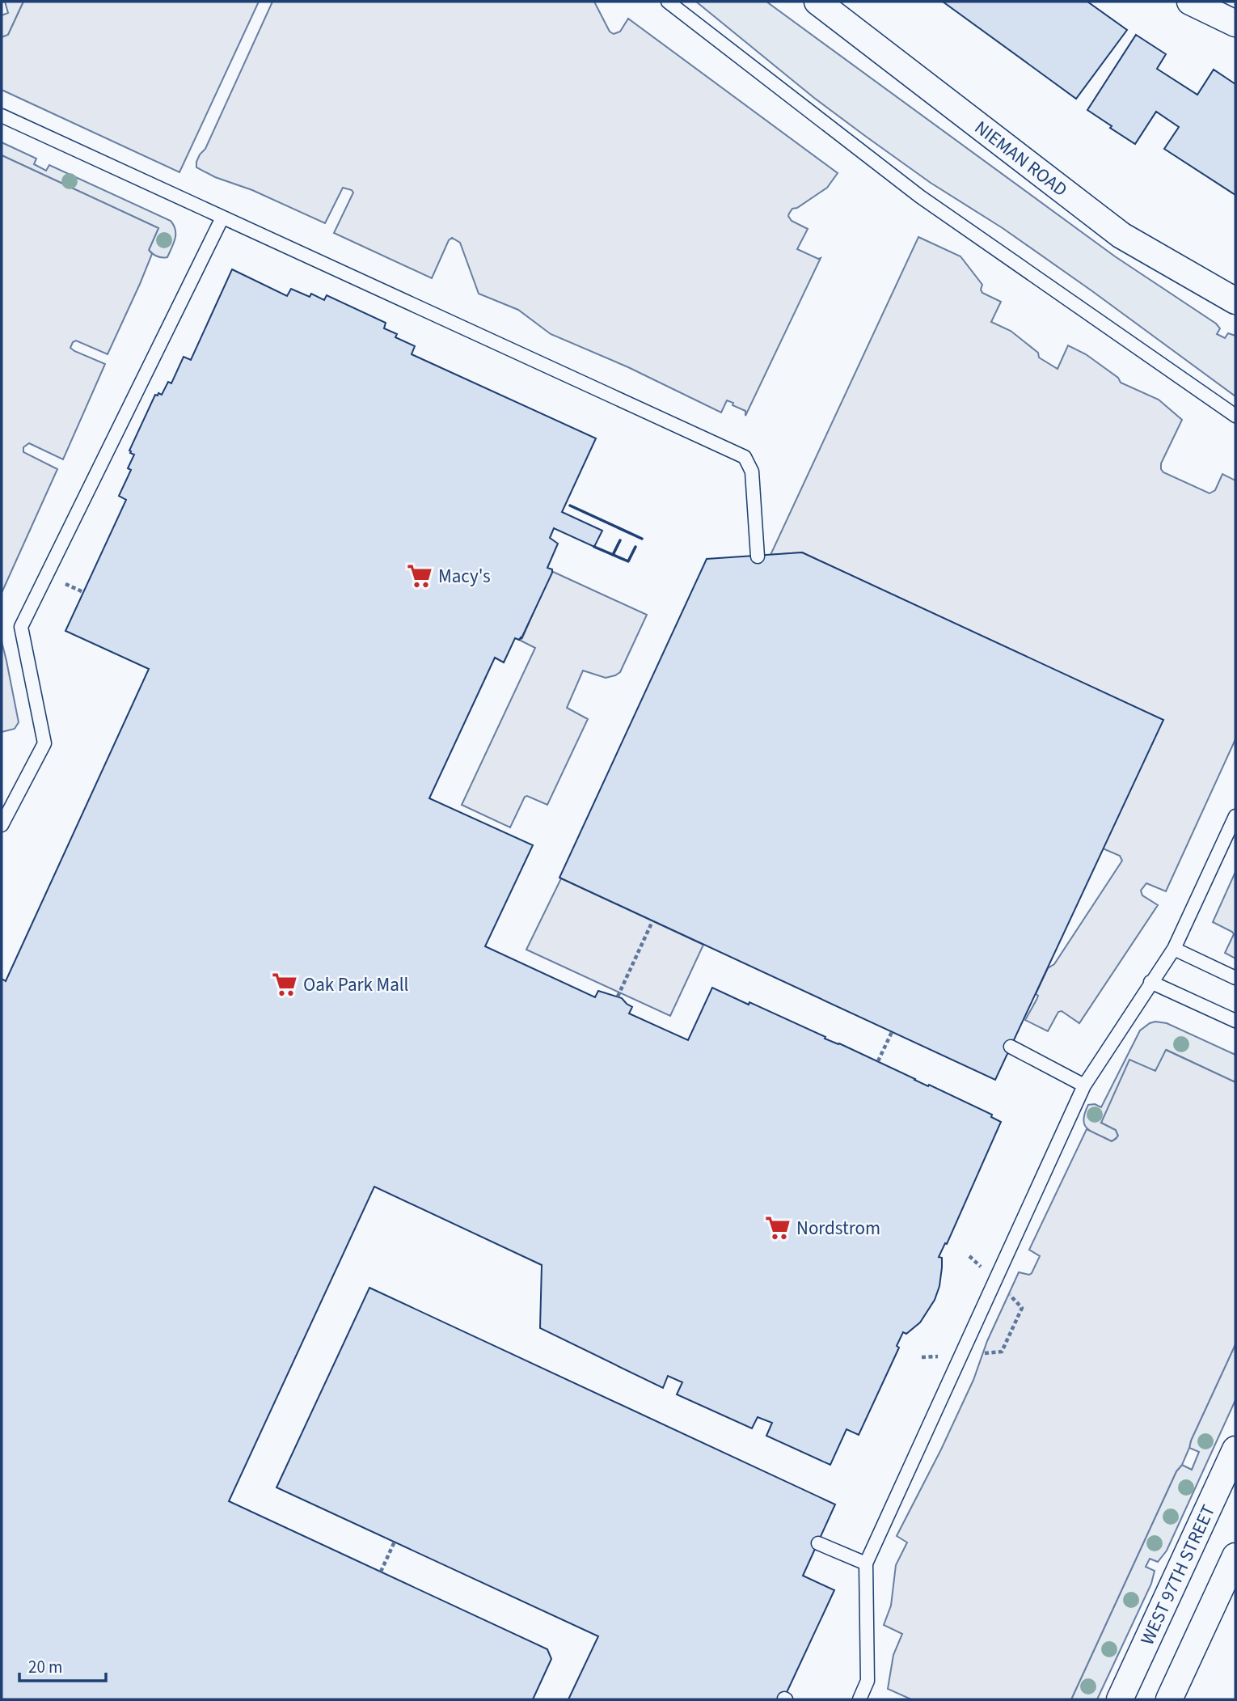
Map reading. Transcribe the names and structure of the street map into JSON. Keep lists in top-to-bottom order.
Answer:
{
  "streets": {
    "street": ["NIEMAN ROAD", "WEST 97TH STREET"]
  },
  "places": {
    "supermarket": ["Macy's", "Oak Park Mall", "Nordstrom"]
  },
  "scale_bar": "20 m"
}
